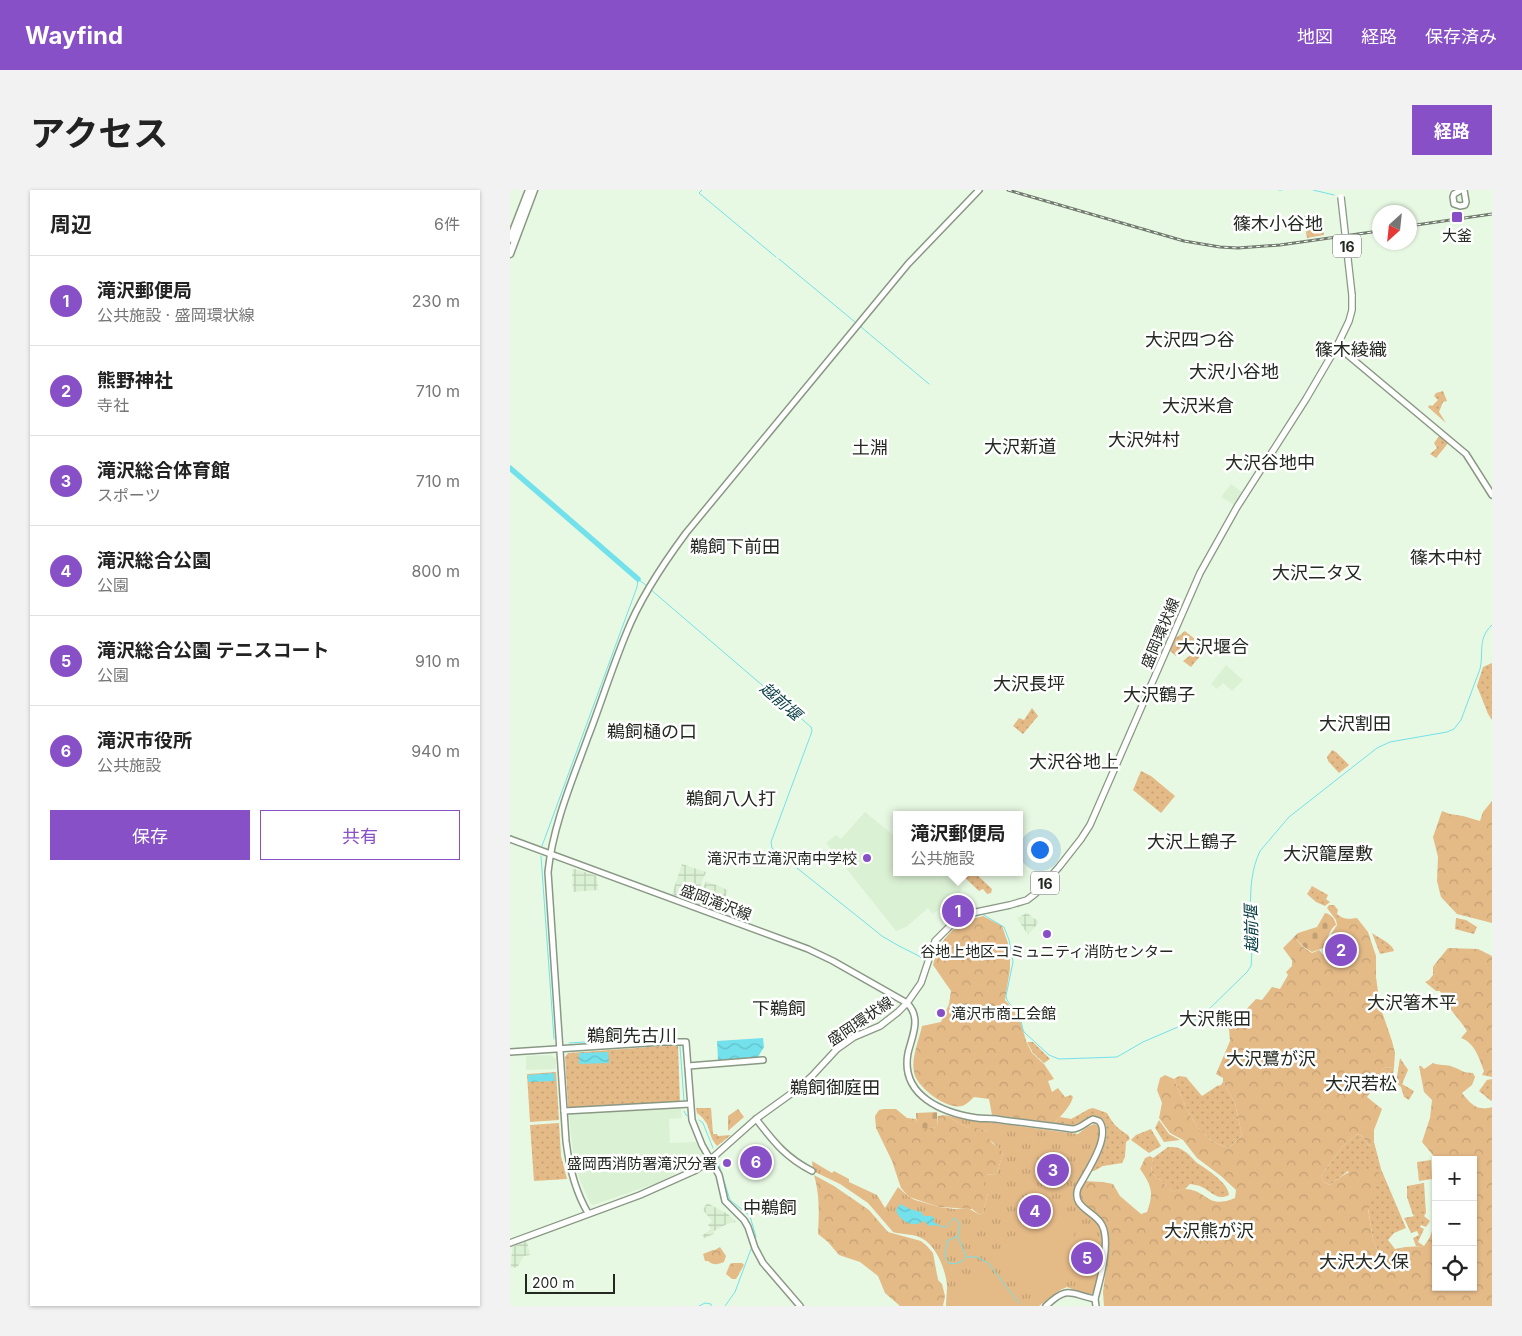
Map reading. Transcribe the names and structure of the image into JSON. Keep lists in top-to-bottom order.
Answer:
{
  "streets": {
    "main road": ["16", "盛岡環状線"],
    "street": ["盛岡滝沢線"]
  },
  "crossings": [
    ["盛岡環状線", "盛岡滝沢線"]
  ],
  "districts": [
    "篠木小谷地",
    "大沢四つ谷",
    "篠木綾織",
    "大沢小谷地",
    "大沢米倉",
    "大沢舛村",
    "大沢新道",
    "土淵",
    "大沢谷地中",
    "鵜飼下前田",
    "篠木中村",
    "大沢二タ又",
    "大沢堰合",
    "大沢長坪",
    "大沢鶴子",
    "大沢割田",
    "鵜飼樋の口",
    "大沢谷地上",
    "鵜飼八人打",
    "大沢上鶴子",
    "大沢籠屋敷",
    "大沢箸木平",
    "下鵜飼",
    "大沢熊田",
    "鵜飼先古川",
    "大沢鷺が沢",
    "大沢若松",
    "鵜飼御庭田",
    "中鵜飼",
    "大沢熊が沢",
    "大沢大久保"
  ],
  "water": ["越前堰"],
  "places": {
    "transit": ["大釜"],
    "other": [
      "滝沢市立滝沢南中学校",
      "谷地上地区コミュニティ消防センター",
      "滝沢市商工会館",
      "盛岡西消防署滝沢分署"
    ]
  },
  "scale_bar": "200 m",
  "north": "bottom left",
  "page": {
    "header": "Wayfind",
    "nav": ["地図", "経路", "保存済み"],
    "title": "アクセス",
    "buttons": [
      "経路",
      ["保存", "共有"]
    ],
    "heading": ["周辺", "6件"],
    "list": [
      {
        "mark": "1",
        "name": "滝沢郵便局",
        "note": "公共施設 · 盛岡環状線",
        "value": "230 m"
      },
      {
        "mark": "2",
        "name": "熊野神社",
        "note": "寺社",
        "value": "710 m"
      },
      {
        "mark": "3",
        "name": "滝沢総合体育館",
        "note": "スポーツ",
        "value": "710 m"
      },
      {
        "mark": "4",
        "name": "滝沢総合公園",
        "note": "公園",
        "value": "800 m"
      },
      {
        "mark": "5",
        "name": "滝沢総合公園 テニスコート",
        "note": "公園",
        "value": "910 m"
      },
      {
        "mark": "6",
        "name": "滝沢市役所",
        "note": "公共施設",
        "value": "940 m"
      }
    ],
    "popup": ["滝沢郵便局", "公共施設"],
    "pins": [
      "1",
      "2",
      "6",
      "3",
      "4",
      "5"
    ],
    "map_buttons": ["+", "−"],
    "scale": "200 m"
  }
}
